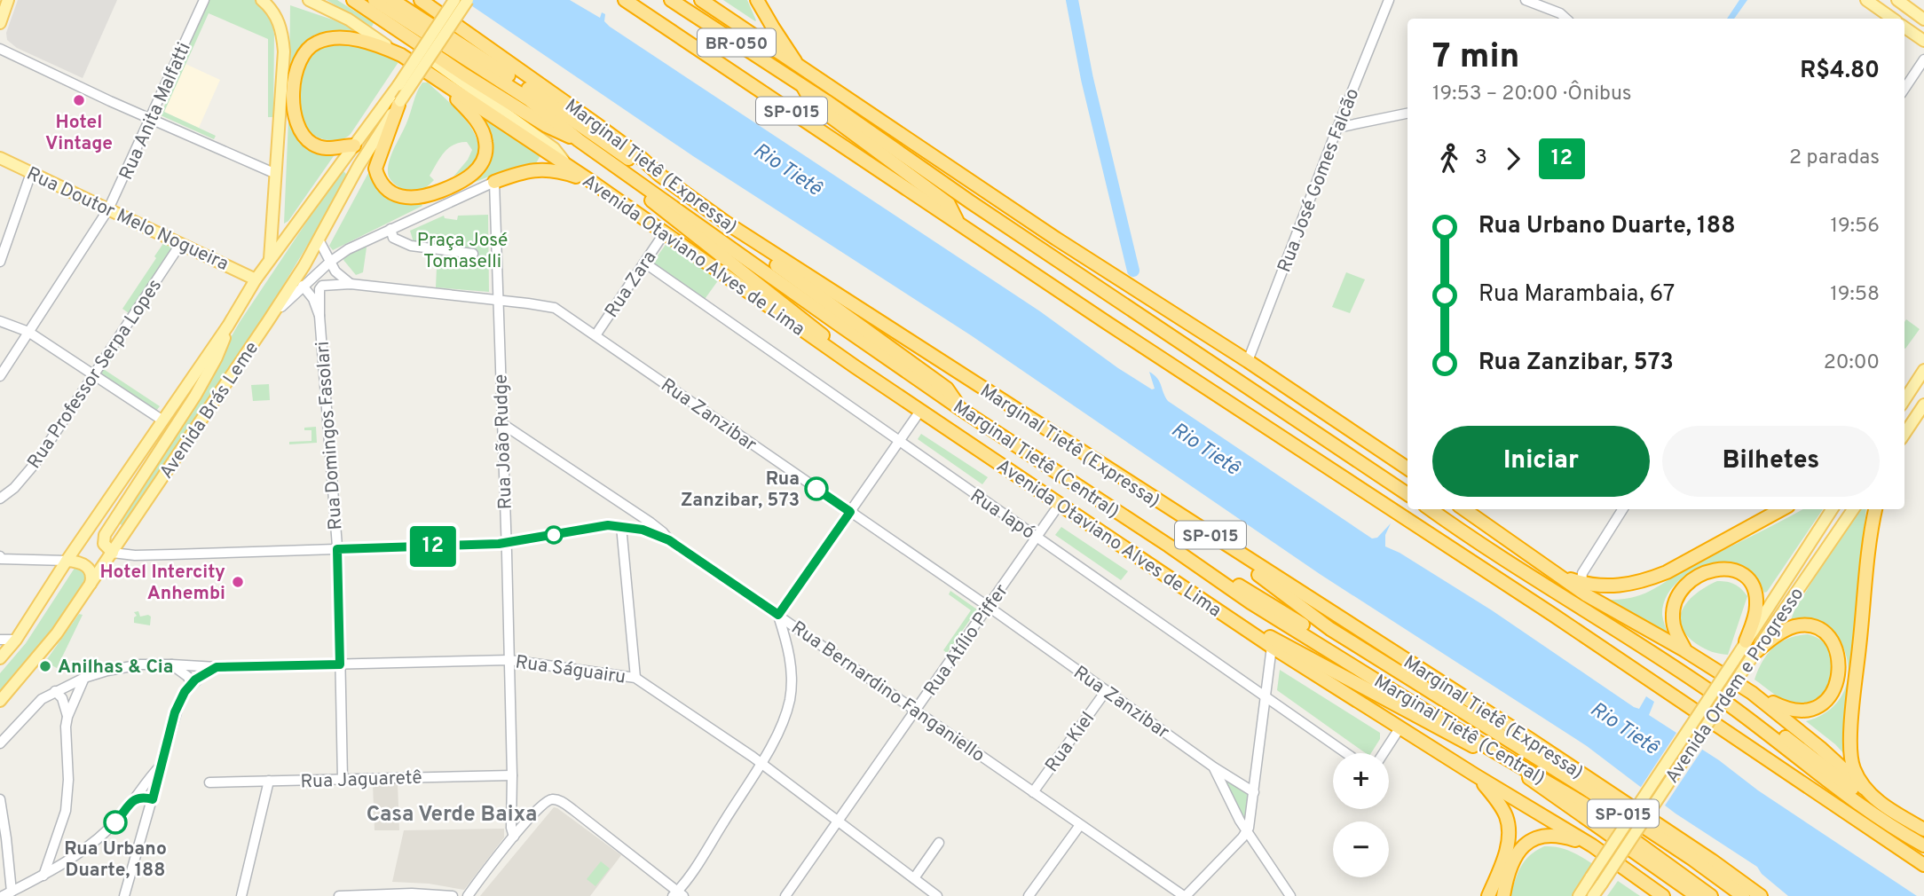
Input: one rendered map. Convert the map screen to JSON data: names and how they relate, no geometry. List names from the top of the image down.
{
  "streets": {
    "highway": [
      "BR-050",
      "SP-015",
      "Marginal Tietê (Expressa)",
      "Avenida Otaviano Alves de Lima",
      "Marginal Tietê (Central)"
    ],
    "main road": ["Rua Doutor Melo Nogueira", "Avenida Brás Leme", "Avenida Ordem e Progresso"],
    "street": [
      "Rua Anita Malfatti",
      "Rua José Gomes Falcão",
      "Rua Zara",
      "Rua Professor Serpa Lopes",
      "Rua Zanzibar",
      "Rua Domingos Fasolari",
      "Rua João Rudge",
      "Rua Iapó",
      "Rua Atílio Piffer",
      "Rua Ságuairu",
      "Rua Bernardino Fanganiello",
      "Rua Kiel",
      "Rua Jaguaretê"
    ]
  },
  "crossings": [
    ["Rua Anita Malfatti", "Rua Doutor Melo Nogueira"],
    ["SP-015", "Marginal Tietê (Expressa)"],
    ["Rua Doutor Melo Nogueira", "Rua Professor Serpa Lopes"],
    ["Rua Doutor Melo Nogueira", "Avenida Brás Leme"],
    ["Avenida Otaviano Alves de Lima", "Rua Zara"],
    ["Avenida Otaviano Alves de Lima", "Rua Atílio Piffer"],
    ["Rua Zara", "Rua Zanzibar"],
    ["Rua Zara", "Rua Iapó"],
    ["Rua Zanzibar", "Rua Domingos Fasolari"],
    ["Rua Zanzibar", "Rua João Rudge"],
    ["Rua Zanzibar", "Rua Atílio Piffer"],
    ["Rua Zanzibar", "Rua Kiel"],
    ["Rua Domingos Fasolari", "Rua Ságuairu"],
    ["Rua Domingos Fasolari", "Rua Jaguaretê"],
    ["Rua João Rudge", "Rua Ságuairu"],
    ["Rua João Rudge", "Rua Bernardino Fanganiello"],
    ["Rua João Rudge", "Rua Jaguaretê"],
    ["Rua Iapó", "Rua Atílio Piffer"],
    ["Rua Atílio Piffer", "Rua Ságuairu"],
    ["Rua Atílio Piffer", "Rua Bernardino Fanganiello"],
    ["Rua Bernardino Fanganiello", "Rua Kiel"]
  ],
  "districts": ["Casa Verde Baixa"],
  "water": ["Rio Tietê"],
  "parks": ["Praça José Tomaselli"],
  "places": [
    "Hotel Vintage",
    "Rua Zanzibar, 573",
    "Hotel Intercity Anhembi",
    "Anilhas & Cia",
    "Rua Urbano Duarte, 188"
  ],
  "lines": ["bus line 12"],
  "page": {
    "on_map": "12",
    "heading": ["7 min", "19:53 – 20:00 · Ônibus", "R$4.80"],
    "legs": ["3", "12", "2 paradas"],
    "list": [
      {
        "name": "Rua Urbano Duarte, 188",
        "value": "19:56"
      },
      {
        "name": "Rua Marambaia, 67",
        "value": "19:58"
      },
      {
        "name": "Rua Zanzibar, 573",
        "value": "20:00"
      }
    ],
    "buttons": ["Iniciar", "Bilhetes"],
    "map_buttons": ["+", "−"]
  }
}
